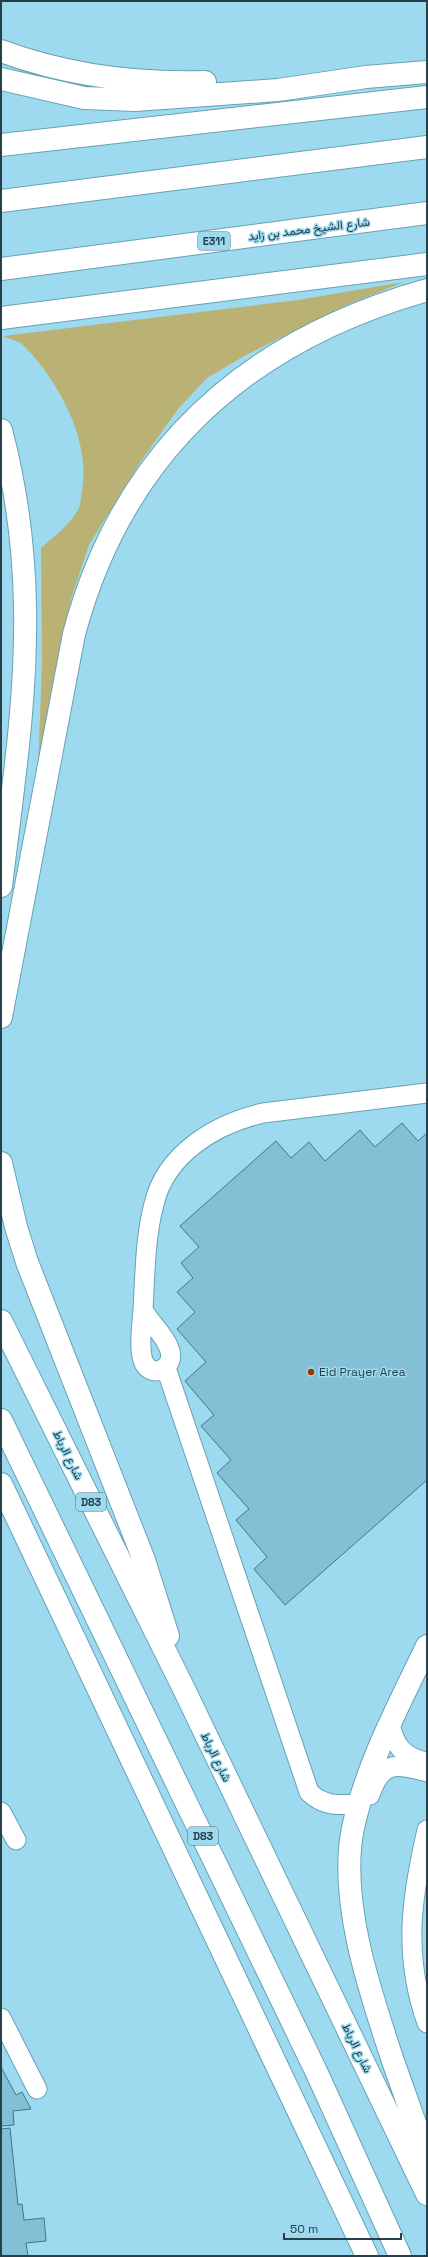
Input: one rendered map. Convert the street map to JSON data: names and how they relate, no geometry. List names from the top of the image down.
{
  "streets": {
    "highway": [
      "شارع الشيخ محمد بن زايد",
      "E311",
      "شارع الرباط",
      "D83"
    ]
  },
  "places": ["Eid Prayer Area"],
  "scale_bar": "50 m"
}
